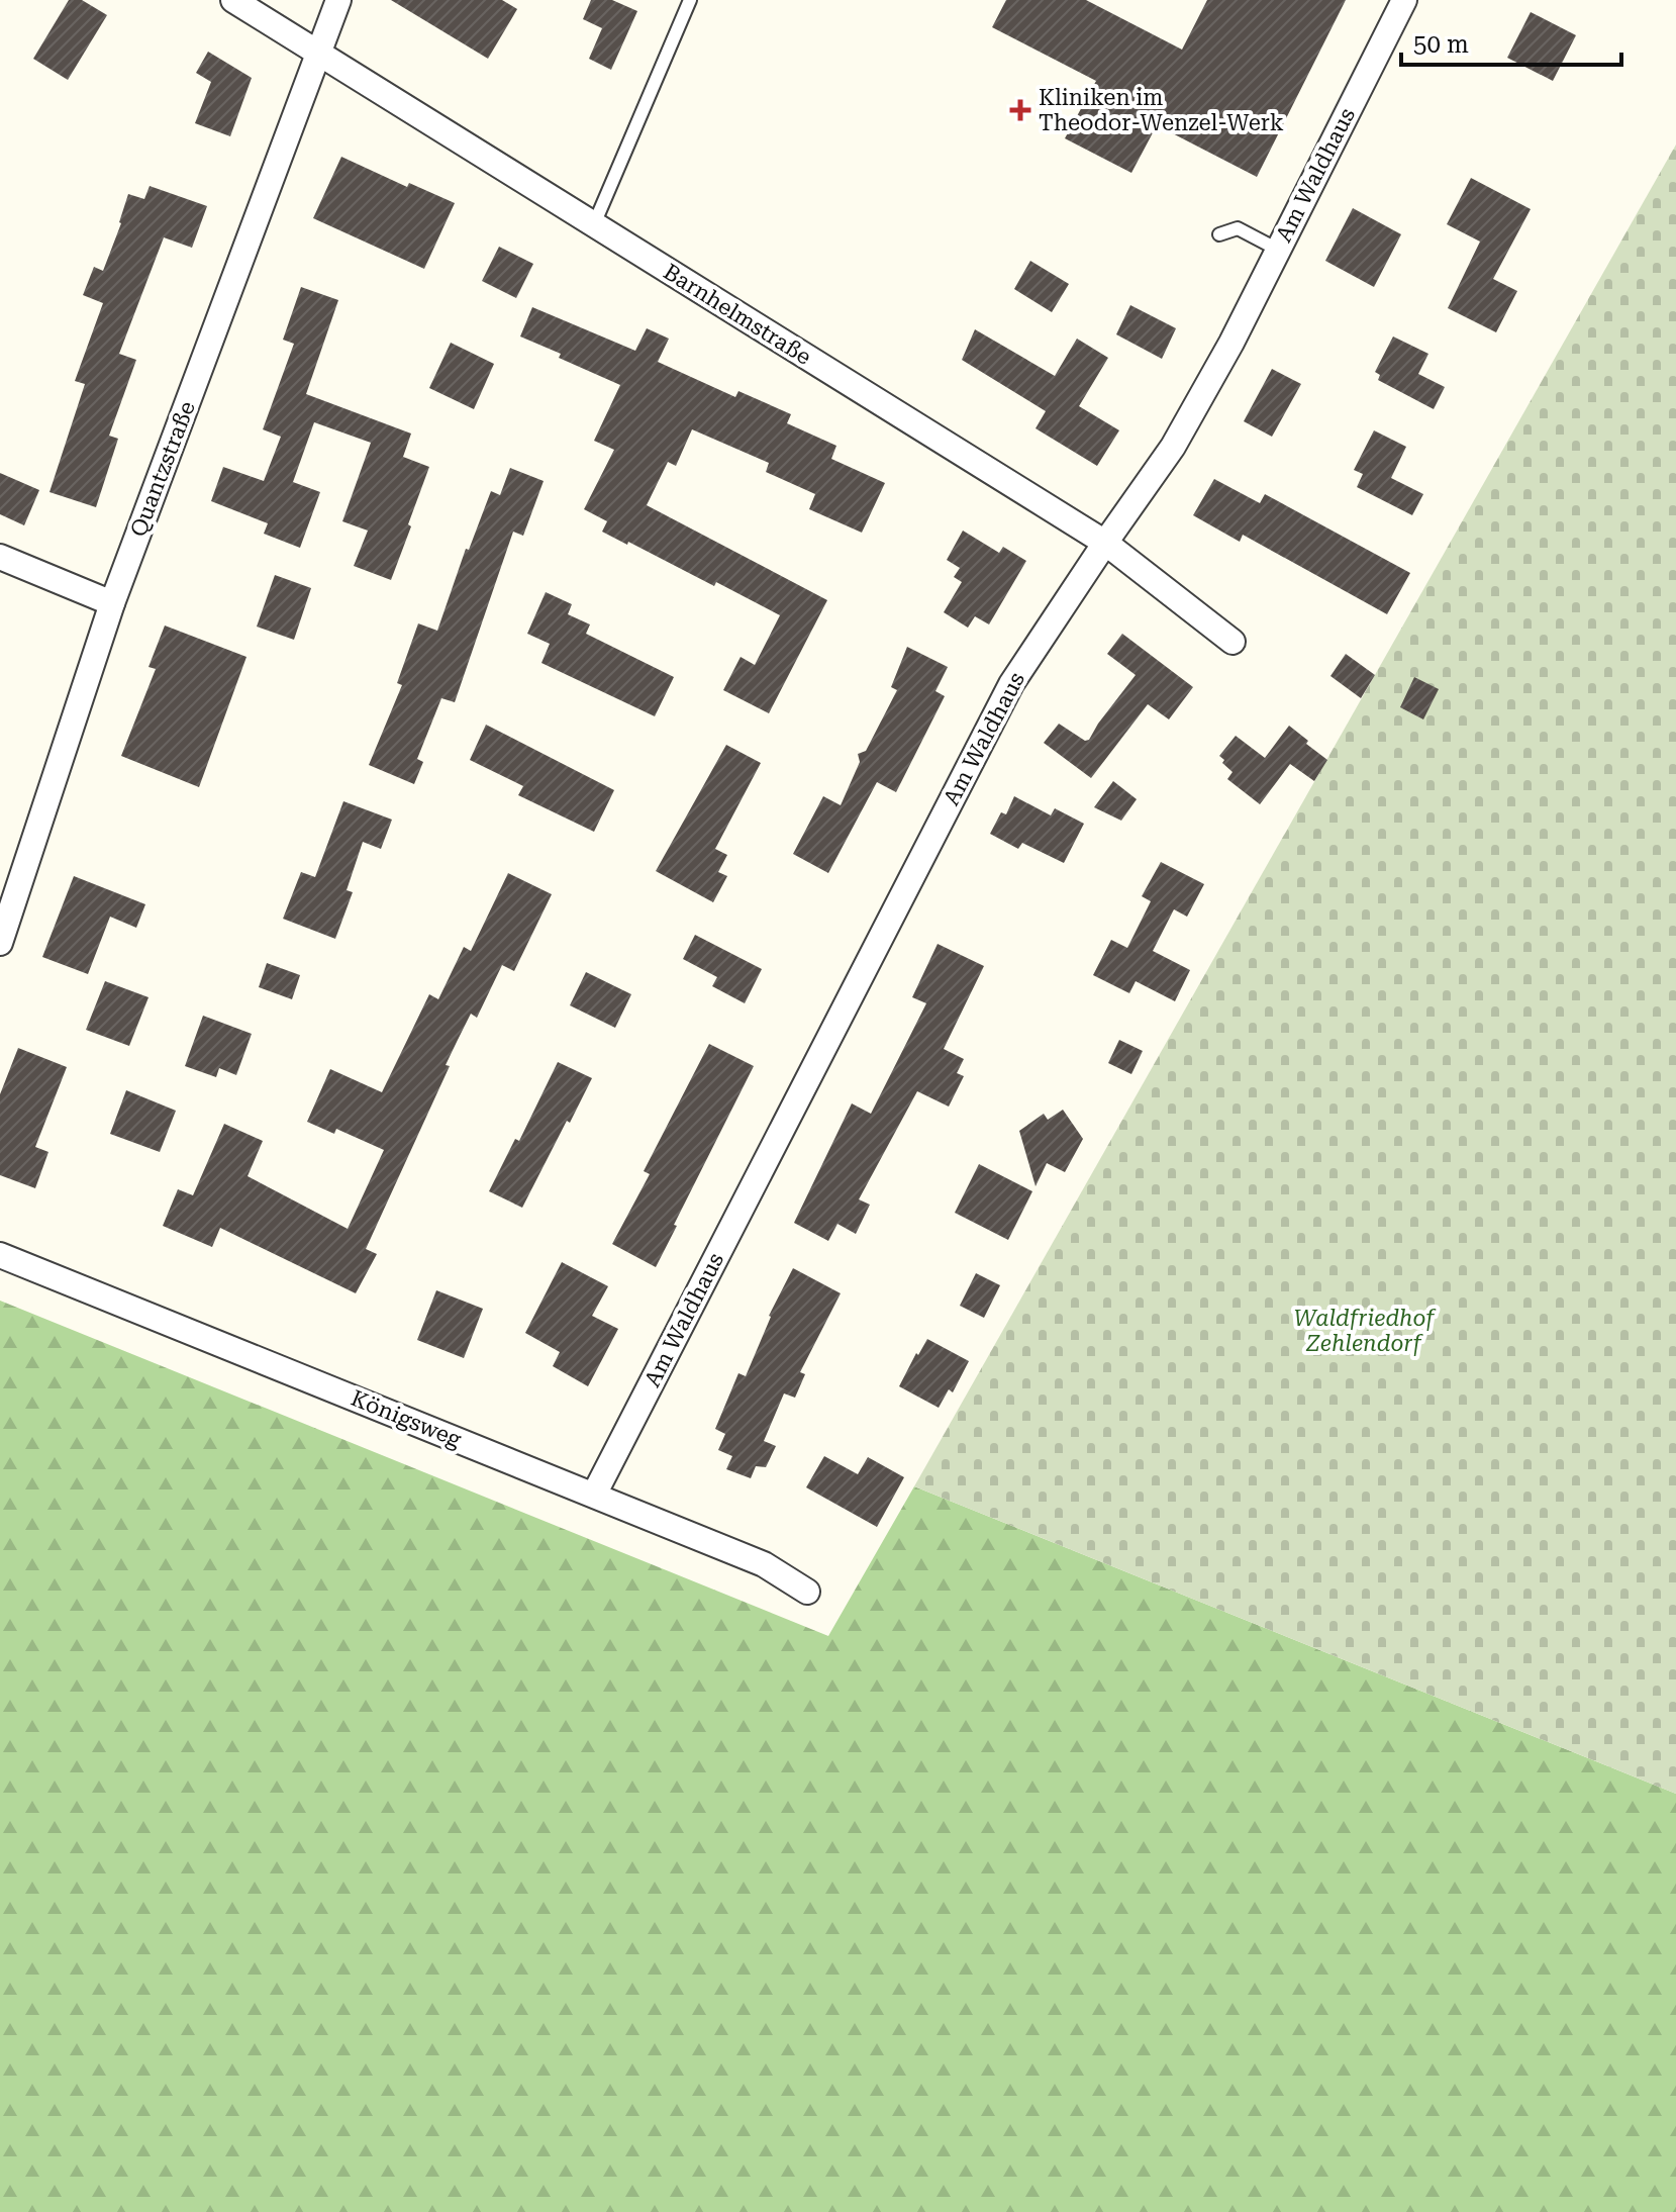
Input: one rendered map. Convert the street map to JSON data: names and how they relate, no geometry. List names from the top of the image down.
{
  "streets": {
    "street": [
      "Am Waldhaus",
      "Barnhelmstraße",
      "Quantzstraße",
      "Königsweg"
    ]
  },
  "crossings": [
    ["Am Waldhaus", "Barnhelmstraße"],
    ["Am Waldhaus", "Königsweg"],
    ["Barnhelmstraße", "Quantzstraße"]
  ],
  "parks": ["Waldfriedhof Zehlendorf"],
  "places": {
    "health": ["Kliniken im Theodor-Wenzel-Werk"]
  },
  "scale_bar": "50 m"
}
